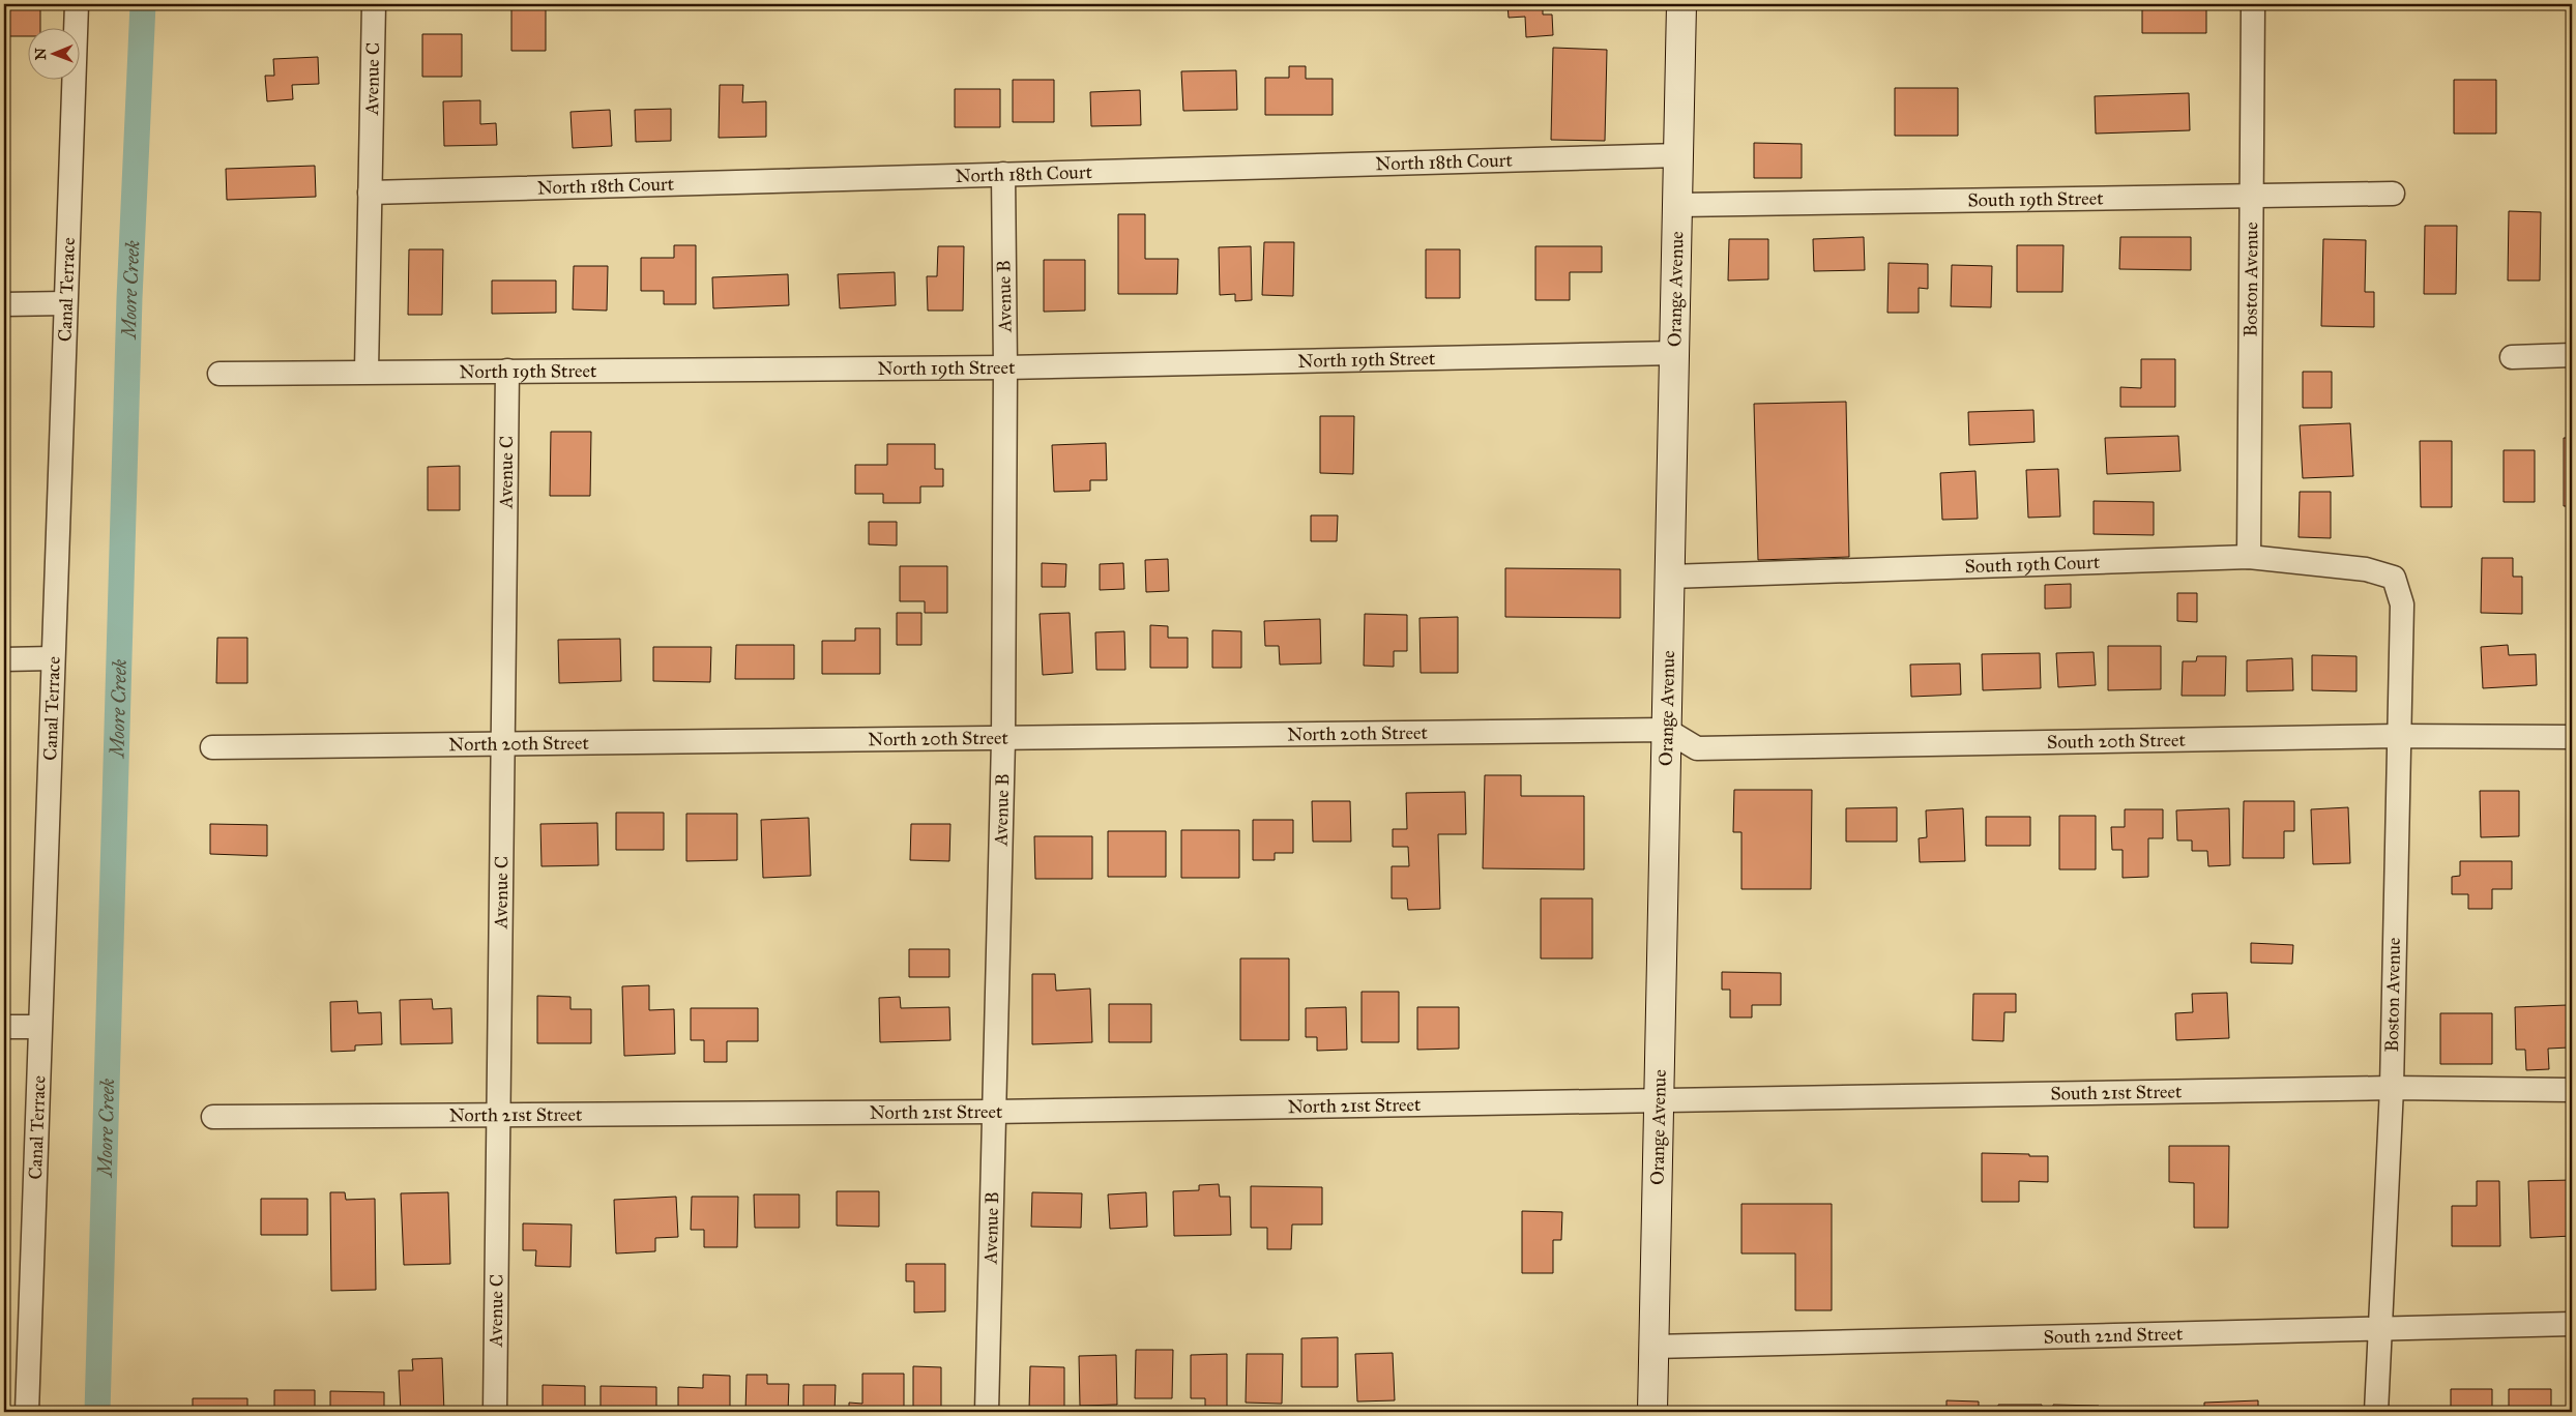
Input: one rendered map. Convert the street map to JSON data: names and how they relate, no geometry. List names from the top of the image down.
{
  "streets": {
    "main road": ["Orange Avenue"],
    "street": [
      "Avenue C",
      "North 18th Court",
      "South 19th Street",
      "Boston Avenue",
      "Canal Terrace",
      "Avenue B",
      "North 19th Street",
      "South 19th Court",
      "North 20th Street",
      "South 20th Street",
      "South 21st Street",
      "North 21st Street",
      "South 22nd Street"
    ]
  },
  "crossings": [
    ["Avenue C", "North 18th Court"],
    ["Avenue C", "North 19th Street"],
    ["Avenue C", "North 20th Street"],
    ["Avenue C", "North 21st Street"],
    ["North 18th Court", "Orange Avenue"],
    ["North 18th Court", "Avenue B"],
    ["South 19th Street", "Boston Avenue"],
    ["South 19th Street", "Orange Avenue"],
    ["Boston Avenue", "South 19th Court"],
    ["Boston Avenue", "South 20th Street"],
    ["Boston Avenue", "South 21st Street"],
    ["Boston Avenue", "South 22nd Street"],
    ["Orange Avenue", "North 19th Street"],
    ["Orange Avenue", "South 19th Court"],
    ["Orange Avenue", "North 20th Street"],
    ["Orange Avenue", "South 20th Street"],
    ["Orange Avenue", "South 21st Street"],
    ["Orange Avenue", "North 21st Street"],
    ["Orange Avenue", "South 22nd Street"],
    ["Avenue B", "North 19th Street"],
    ["Avenue B", "North 20th Street"],
    ["Avenue B", "North 21st Street"],
    ["North 20th Street", "South 20th Street"],
    ["South 21st Street", "North 21st Street"]
  ],
  "water": ["Moore Creek"],
  "north": "left"
}
